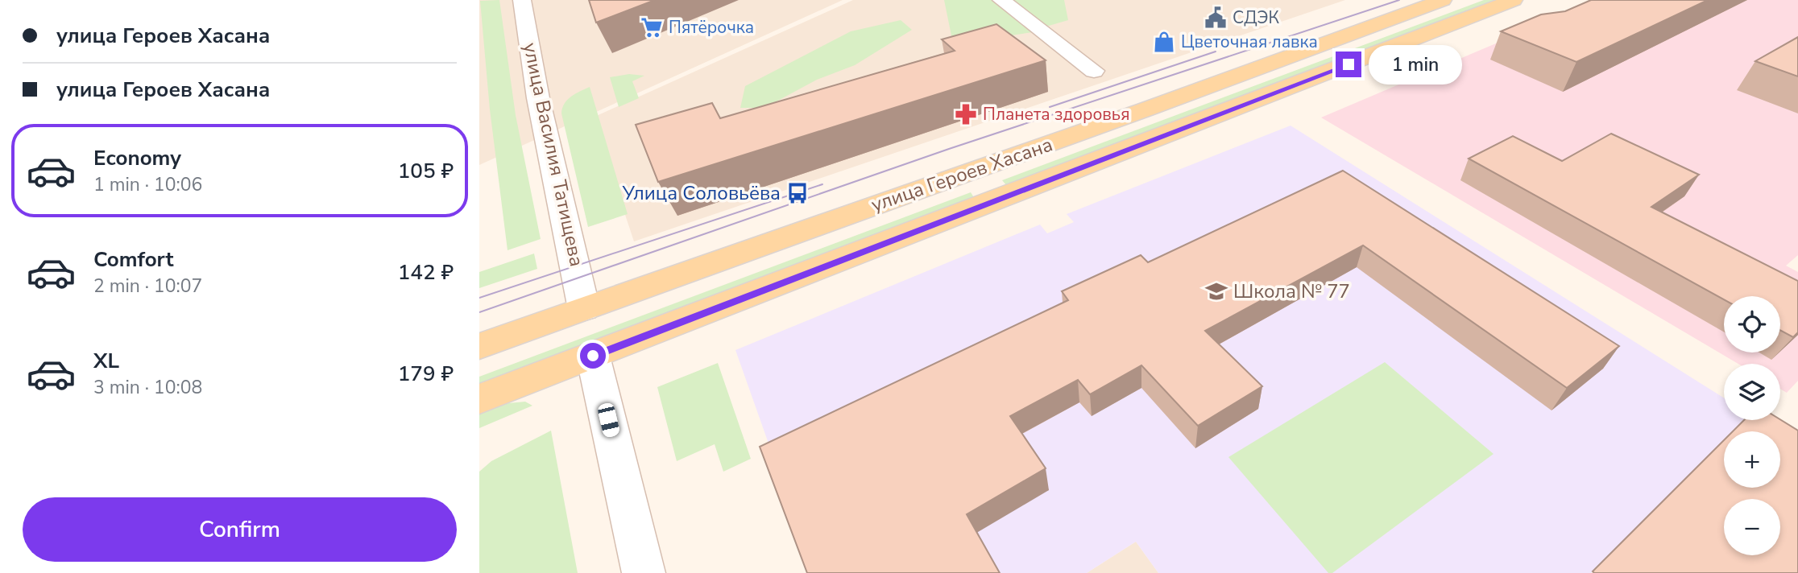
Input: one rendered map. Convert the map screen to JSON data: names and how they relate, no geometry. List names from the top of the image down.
{
  "streets": {
    "main road": ["улица Героев Хасана"],
    "street": ["улица Василия Татищева"]
  },
  "crossings": [
    ["улица Василия Татищева", "улица Героев Хасана"]
  ],
  "places": {
    "public building": ["СДЭК"],
    "supermarket": ["Пятёрочка"],
    "shop": ["Цветочная лавка"],
    "pharmacy": ["Планета здоровья"],
    "bus stop": ["Улица Соловьёва"],
    "school or university": ["Школа № 77"]
  },
  "page": {
    "banner": ["улица Героев Хасана", "улица Героев Хасана"],
    "bubble": "1 min",
    "list": [
      {
        "name": "Economy",
        "note": "1 min · 10:06",
        "value": "105 ₽"
      },
      {
        "name": "Comfort",
        "note": "2 min · 10:07",
        "value": "142 ₽"
      },
      {
        "name": "XL",
        "note": "3 min · 10:08",
        "value": "179 ₽"
      }
    ],
    "map_buttons": ["+", "−"],
    "buttons": "Confirm"
  }
}
